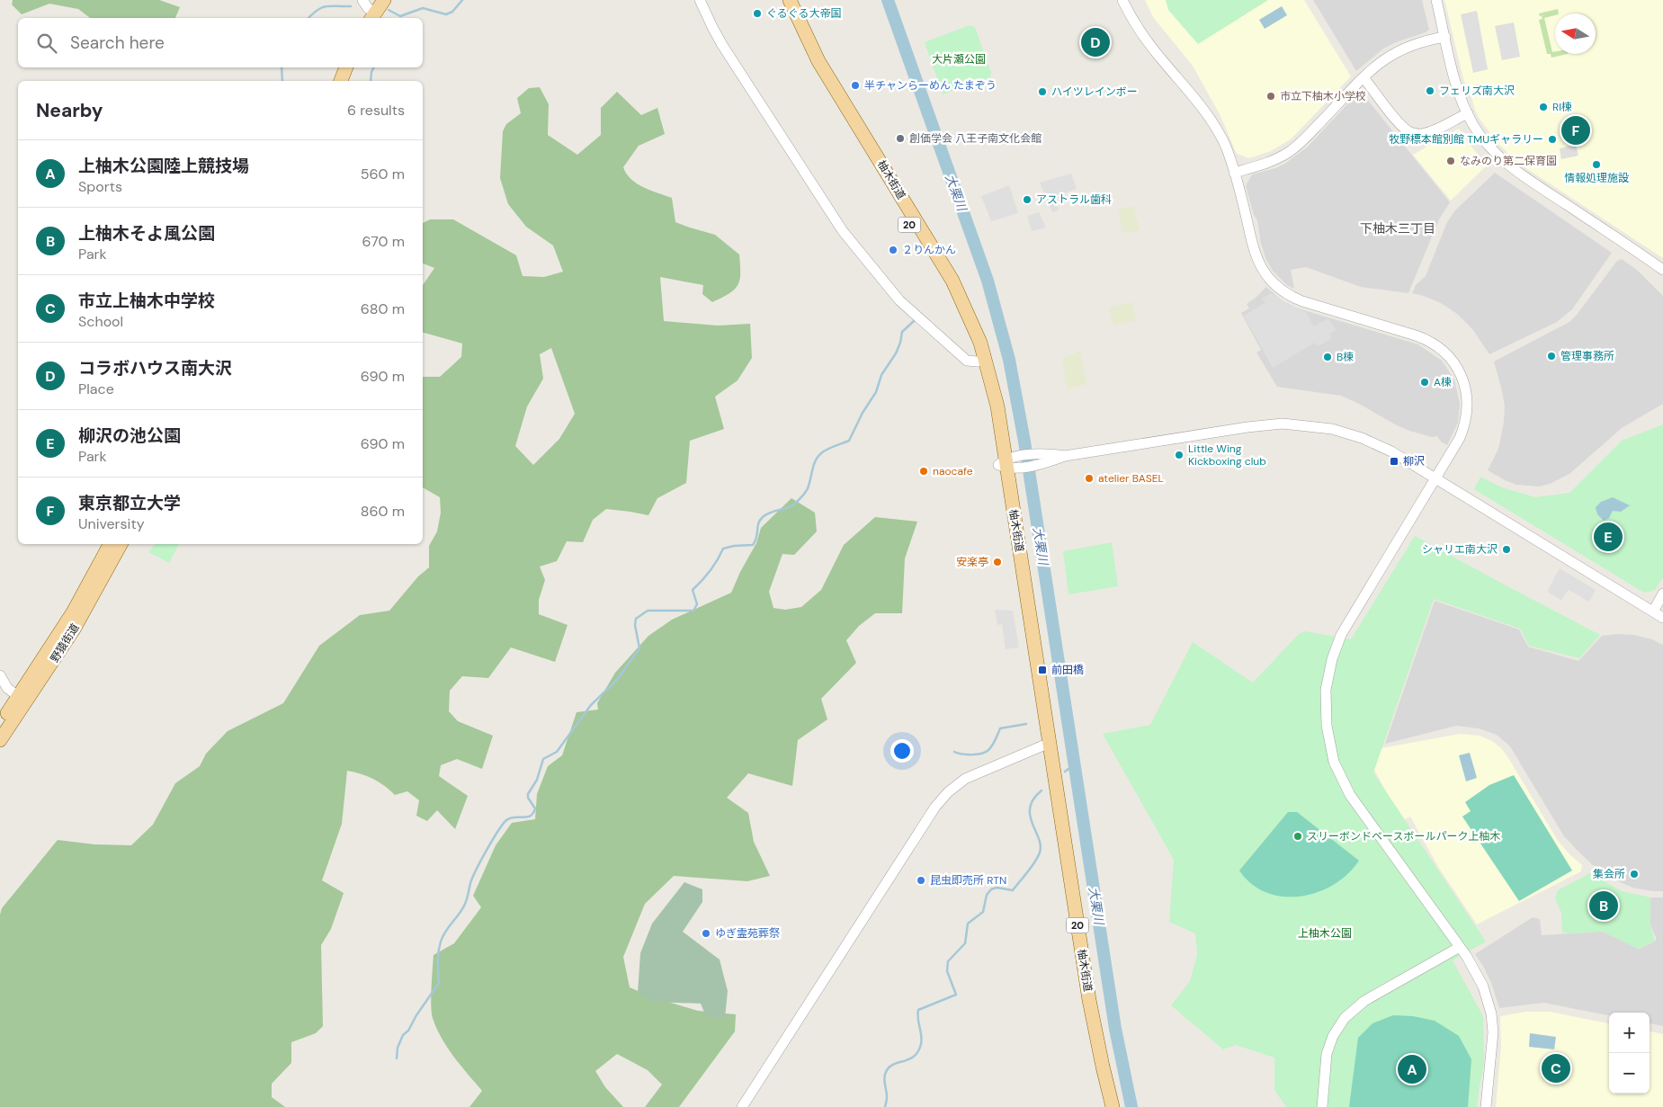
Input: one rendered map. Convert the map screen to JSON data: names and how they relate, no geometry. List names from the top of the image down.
{
  "streets": {
    "main road": ["柚木街道", "20", "野猿街道"]
  },
  "districts": ["下柚木三丁目"],
  "water": ["大栗川"],
  "parks": ["大片瀬公園", "上柚木公園"],
  "places": {
    "other": [
      "ぐるぐる大帝国",
      "半チャンらーめん たまぞう",
      "フェリズ南大沢",
      "ハイツレインボー",
      "市立下柚木小学校",
      "RI棟",
      "創価学会 八王子南文化会館",
      "牧野標本館別館 TMUギャラリー",
      "なみのり第二保育園",
      "情報処理施設",
      "アストラル歯科",
      "２りんかん",
      "管理事務所",
      "B棟",
      "A棟",
      "Little Wing Kickboxing club",
      "naocafe",
      "atelier BASEL",
      "シャリエ南大沢",
      "安楽亭",
      "スリーボンドベースボールパーク上柚木",
      "集会所",
      "昆虫即売所 RTN",
      "ゆぎ霊苑葬祭"
    ],
    "transit": ["柳沢", "前田橋"]
  },
  "north": "left",
  "page": {
    "search": "Search here",
    "pins": [
      "D",
      "F",
      "E",
      "B",
      "C",
      "A"
    ],
    "heading": ["Nearby", "6 results"],
    "list": [
      {
        "mark": "A",
        "name": "上柚木公園陸上競技場",
        "note": "Sports",
        "value": "560 m"
      },
      {
        "mark": "B",
        "name": "上柚木そよ風公園",
        "note": "Park",
        "value": "670 m"
      },
      {
        "mark": "C",
        "name": "市立上柚木中学校",
        "note": "School",
        "value": "680 m"
      },
      {
        "mark": "D",
        "name": "コラボハウス南大沢",
        "note": "Place",
        "value": "690 m"
      },
      {
        "mark": "E",
        "name": "柳沢の池公園",
        "note": "Park",
        "value": "690 m"
      },
      {
        "mark": "F",
        "name": "東京都立大学",
        "note": "University",
        "value": "860 m"
      }
    ],
    "map_buttons": ["+", "−"]
  }
}
